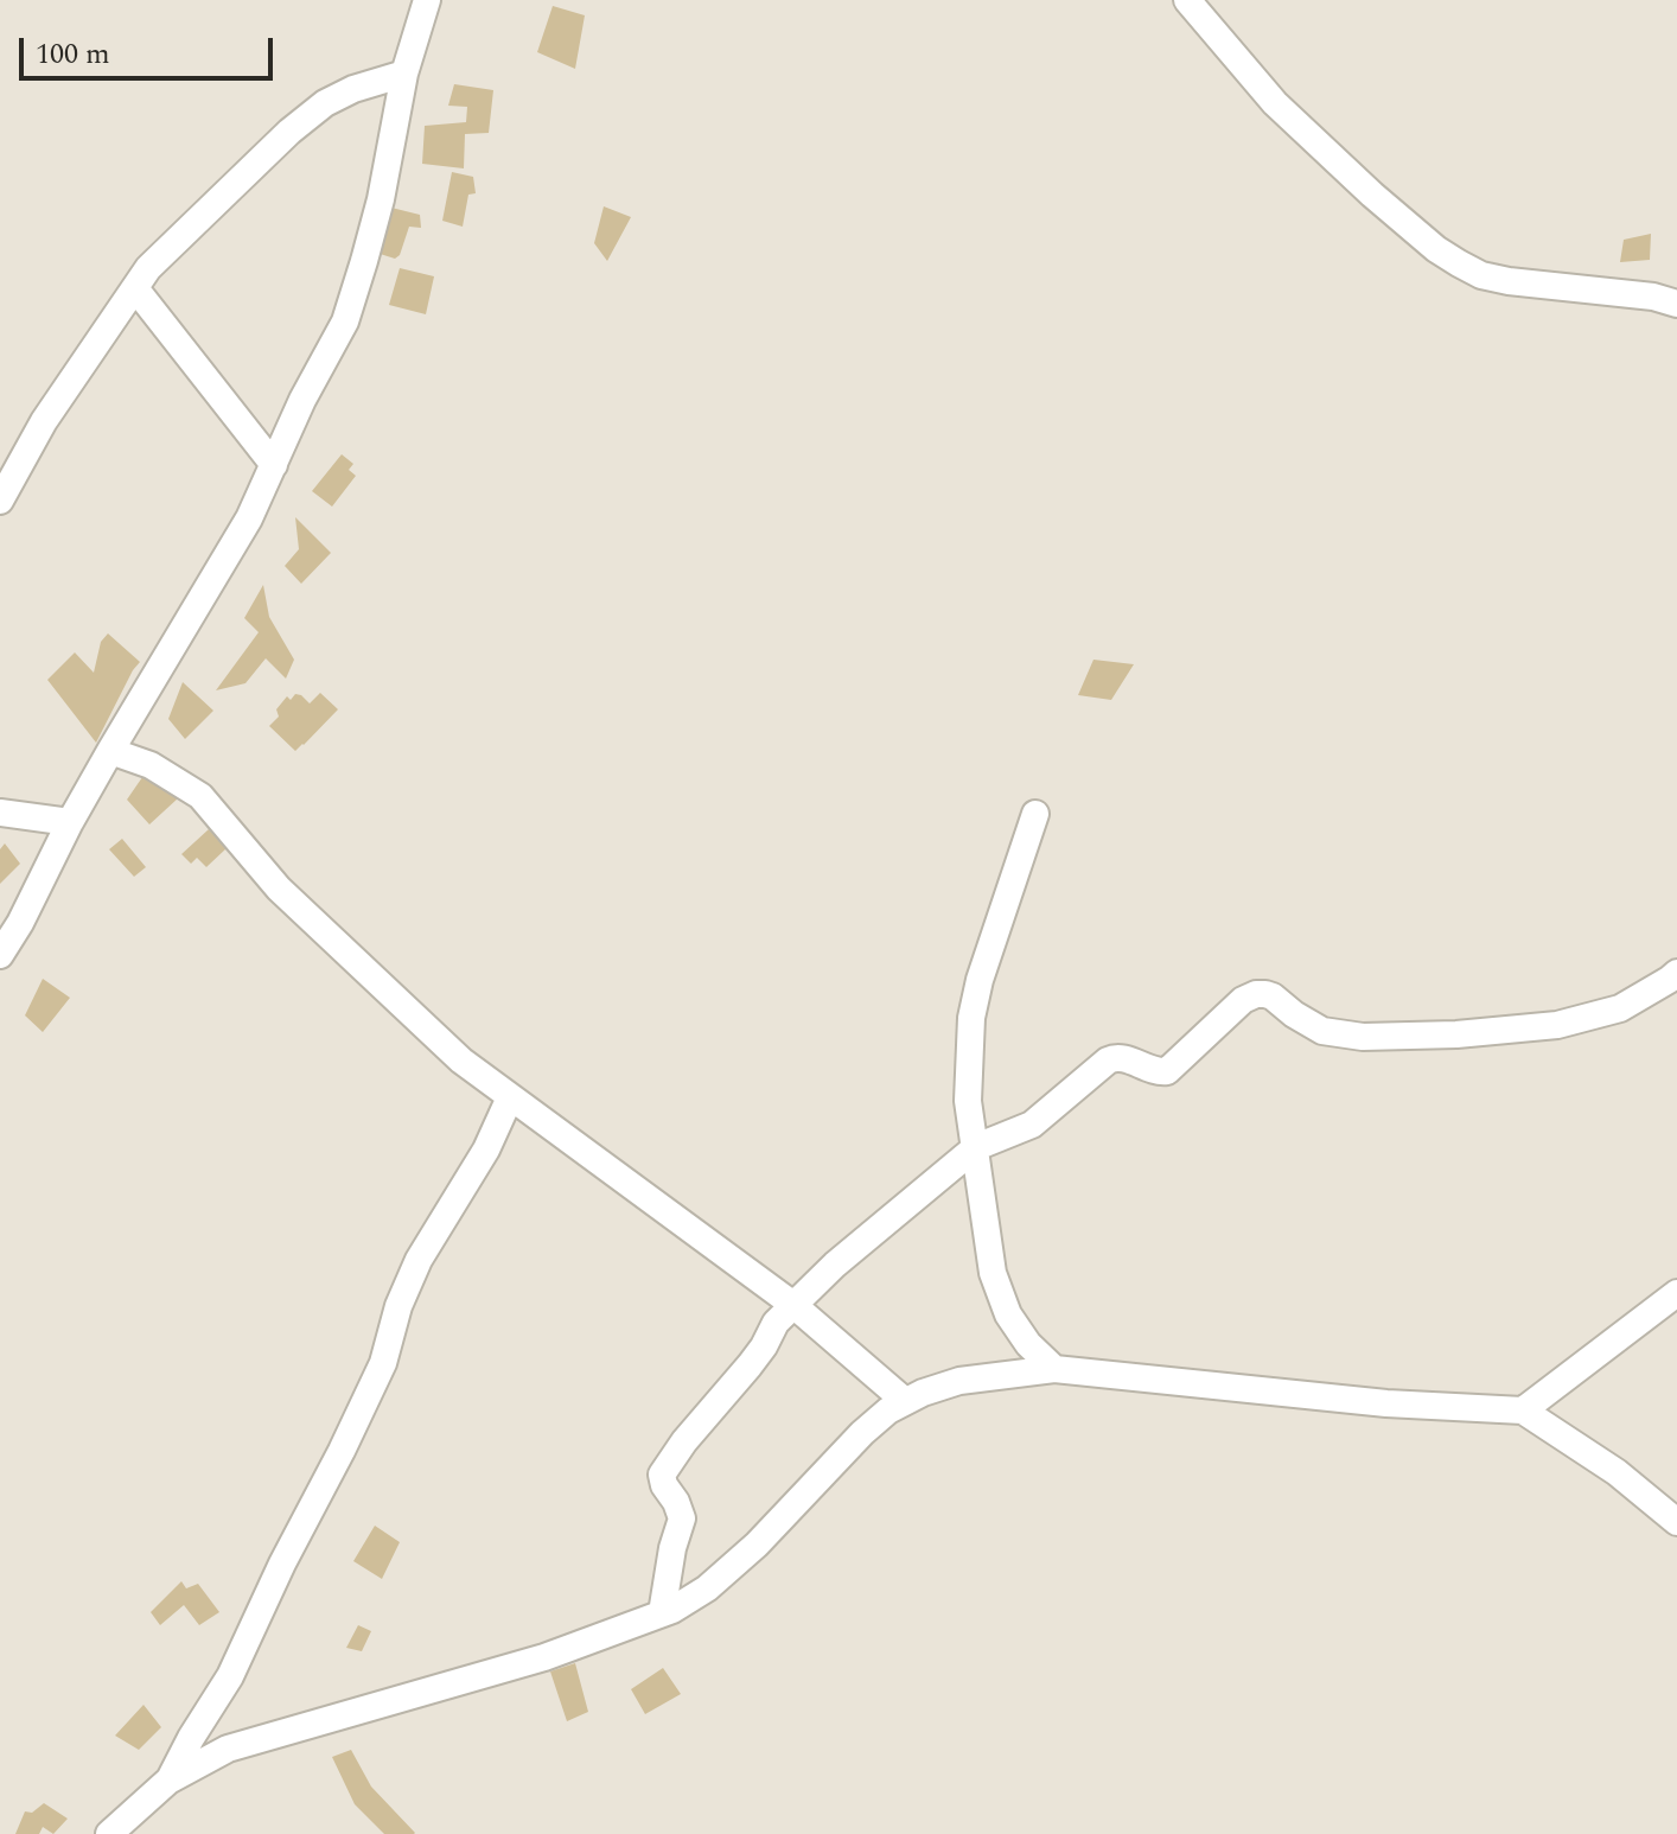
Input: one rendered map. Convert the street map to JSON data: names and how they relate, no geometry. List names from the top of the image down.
{
  "scale_bar": "100 m"
}
